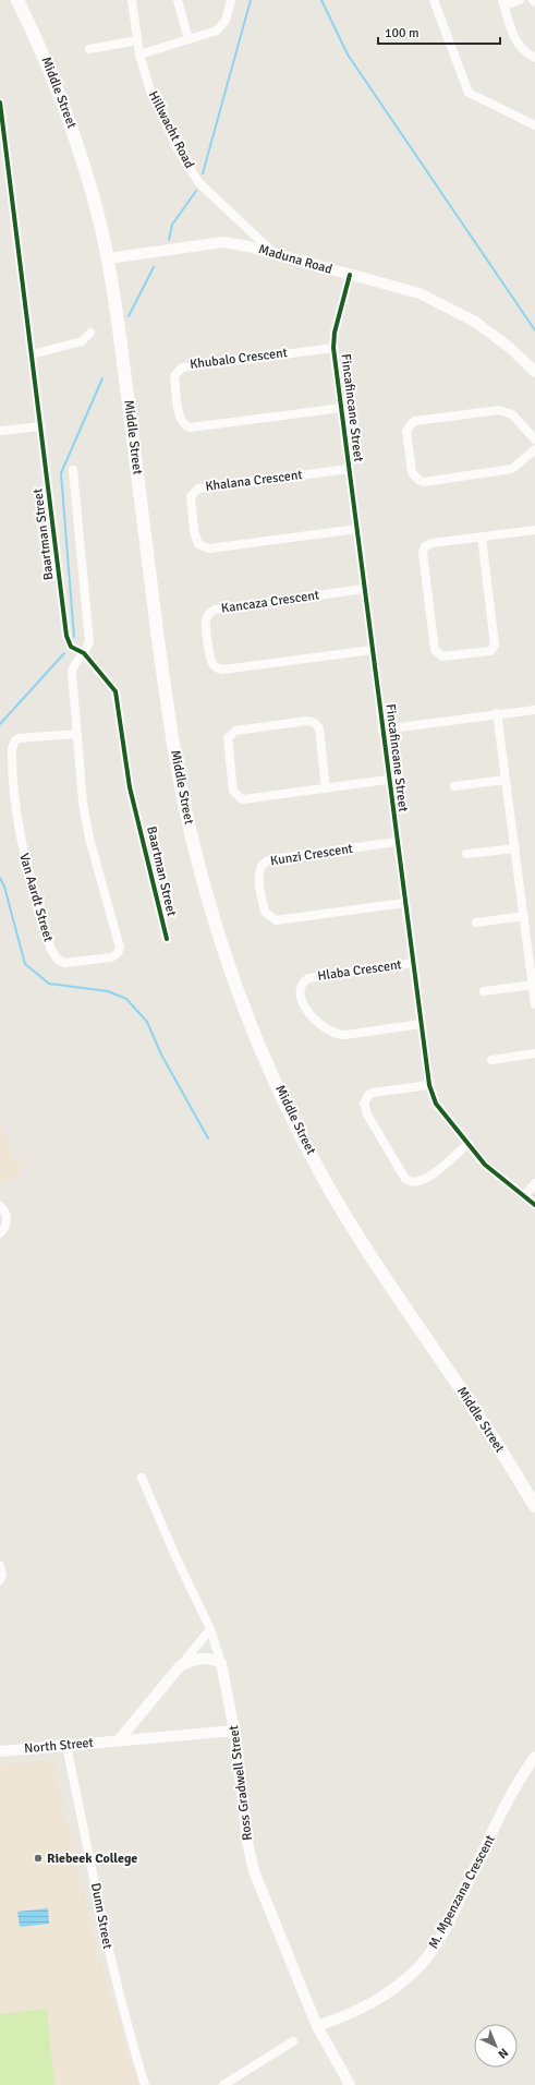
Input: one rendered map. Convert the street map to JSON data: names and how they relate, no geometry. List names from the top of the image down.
{
  "streets": {
    "main road": ["Middle Street"],
    "street": [
      "Hillwacht Road",
      "Maduna Road",
      "Khubalo Crescent",
      "Fincafincane Street",
      "Khalana Crescent",
      "Baartman Street",
      "Kancaza Crescent",
      "Kunzi Crescent",
      "Van Aardt Street",
      "Hlaba Crescent",
      "North Street",
      "Ross Gradwell Street",
      "M. Mpenzana Crescent",
      "Dunn Street"
    ]
  },
  "crossings": [
    ["Middle Street", "Maduna Road"],
    ["Hillwacht Road", "Maduna Road"],
    ["Maduna Road", "Fincafincane Street"],
    ["Khubalo Crescent", "Fincafincane Street"],
    ["Fincafincane Street", "Khalana Crescent"],
    ["Fincafincane Street", "Kancaza Crescent"],
    ["Fincafincane Street", "Kunzi Crescent"],
    ["Fincafincane Street", "Hlaba Crescent"],
    ["Baartman Street", "Van Aardt Street"],
    ["North Street", "Ross Gradwell Street"],
    ["North Street", "Dunn Street"],
    ["Ross Gradwell Street", "M. Mpenzana Crescent"]
  ],
  "places": ["Riebeek College"],
  "scale_bar": "100 m",
  "north": "bottom right"
}
